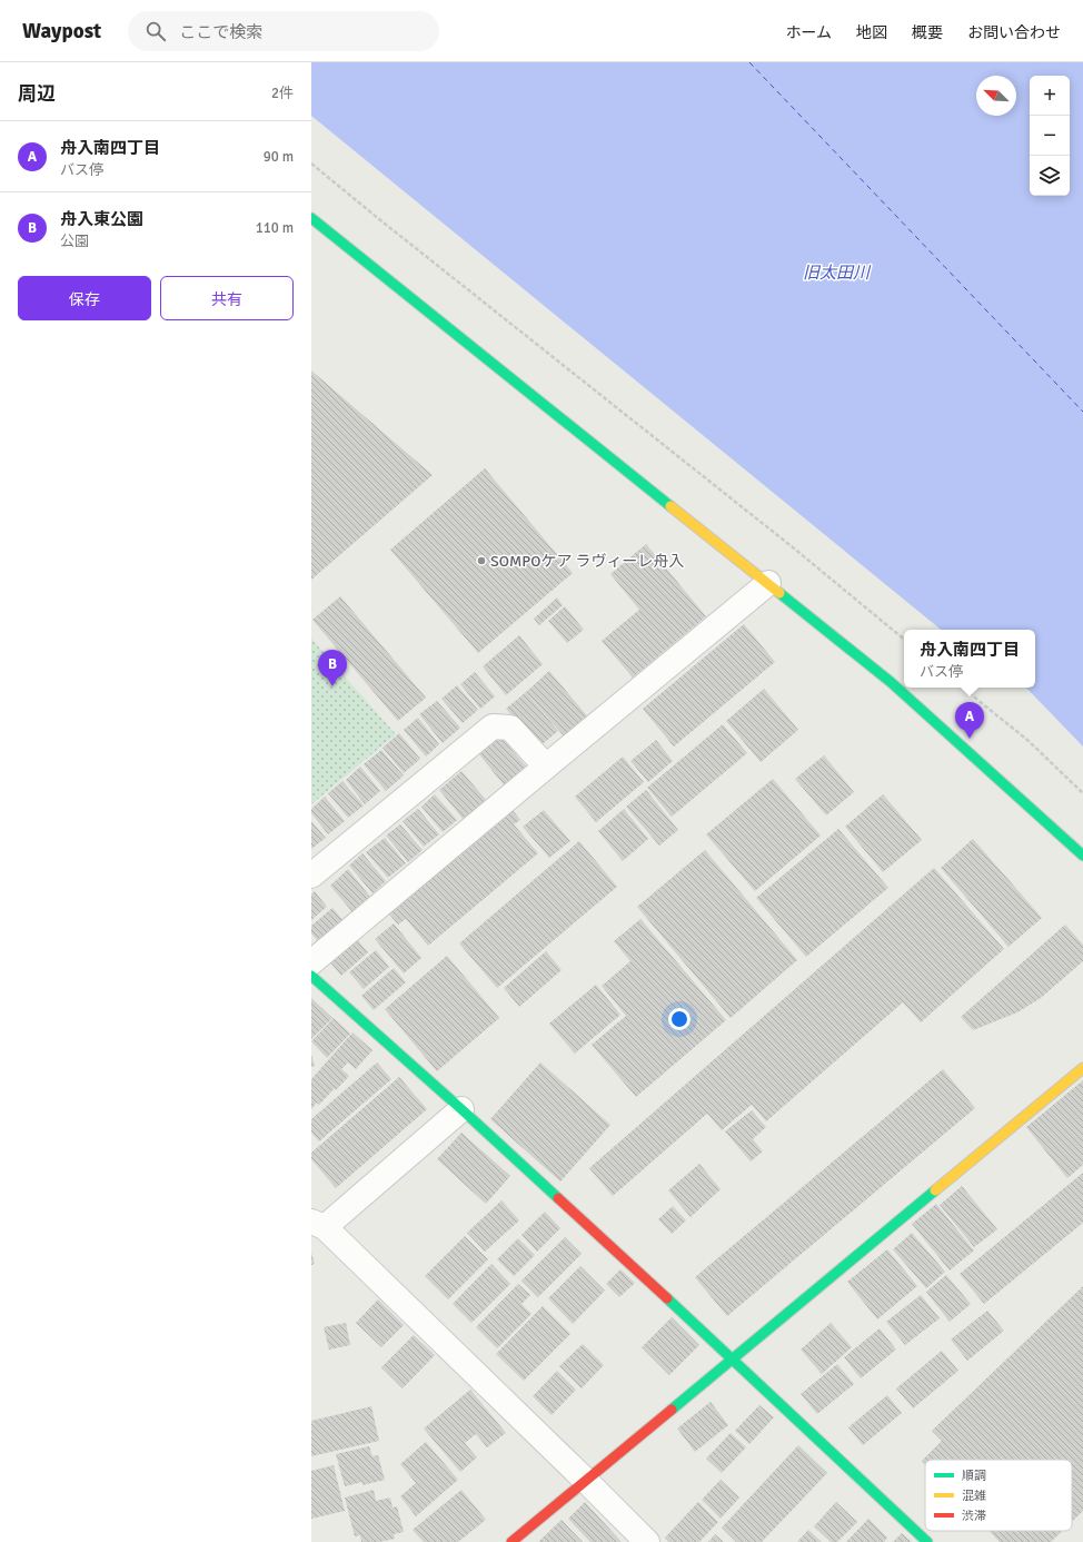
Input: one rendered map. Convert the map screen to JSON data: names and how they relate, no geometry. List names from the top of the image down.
{
  "water": ["旧太田川"],
  "places": ["SOMPOケア ラヴィーレ舟入"],
  "legend": ["順調", "混雑", "渋滞"],
  "north": "top left",
  "page": {
    "header": "Waypost",
    "search": "ここで検索",
    "nav": [
      "ホーム",
      "地図",
      "概要",
      "お問い合わせ"
    ],
    "heading": ["周辺", "2件"],
    "map_buttons": ["+", "−"],
    "list": [
      {
        "mark": "A",
        "name": "舟入南四丁目",
        "note": "バス停",
        "value": "90 m"
      },
      {
        "mark": "B",
        "name": "舟入東公園",
        "note": "公園",
        "value": "110 m"
      }
    ],
    "buttons": ["保存", "共有"],
    "popup": ["舟入南四丁目", "バス停"],
    "pins": ["B", "A"]
  }
}
